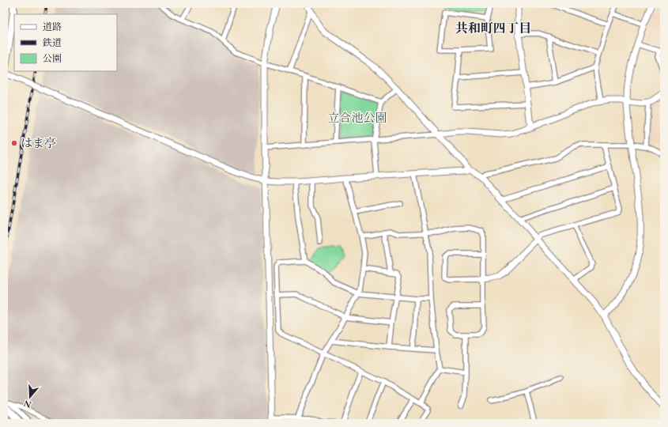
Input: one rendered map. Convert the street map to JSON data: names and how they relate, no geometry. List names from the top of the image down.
{
  "districts": ["共和町四丁目"],
  "parks": ["立合池公園"],
  "places": ["はま亭"],
  "legend": ["道路", "鉄道", "公園"],
  "north": "bottom"
}
